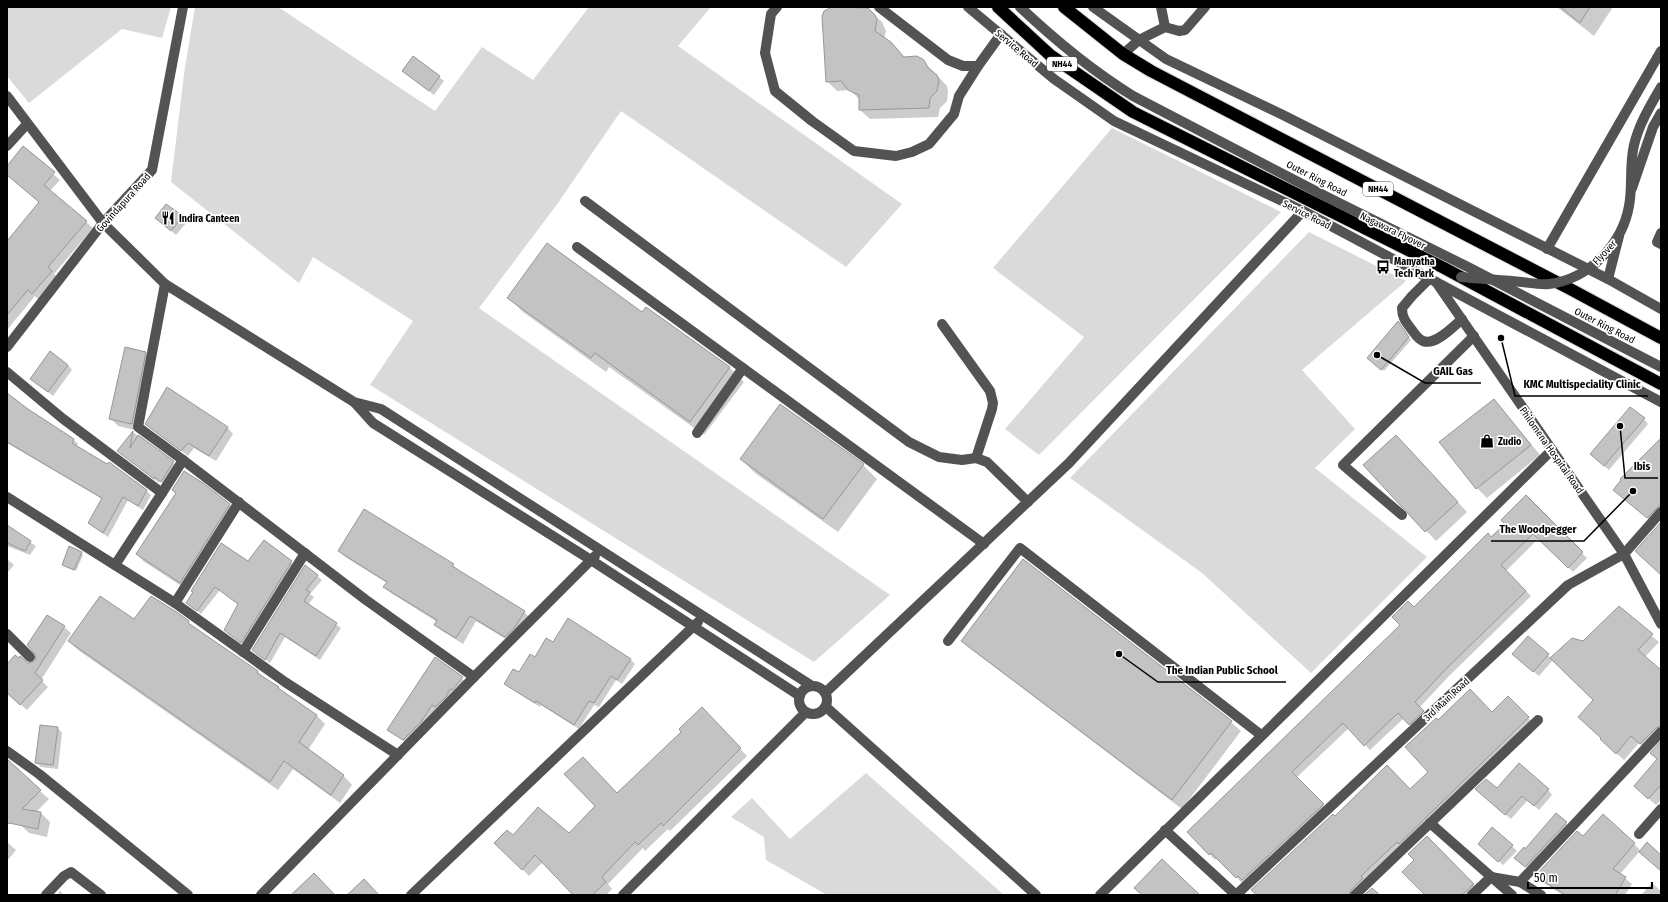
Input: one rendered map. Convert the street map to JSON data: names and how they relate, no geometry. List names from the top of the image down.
{
  "streets": {
    "highway": ["NH44", "Outer Ring Road", "Nagawara Flyover"],
    "street": [
      "Service Road",
      "Govindapura Road",
      "Flyover",
      "Philomena Hospital Road",
      "3rd Main Road"
    ]
  },
  "crossings": [
    ["Service Road", "Philomena Hospital Road"],
    ["Nagawara Flyover", "Flyover"],
    ["Philomena Hospital Road", "3rd Main Road"]
  ],
  "places": {
    "restaurant": ["Indira Canteen"],
    "bus stop": ["Manyatha Tech Park"],
    "other": [
      "KMC Multispeciality Clinic",
      "GAIL Gas",
      "Ibis",
      "The Woodpegger",
      "The Indian Public School"
    ],
    "shop": ["Zudio"]
  },
  "scale_bar": "50 m"
}
